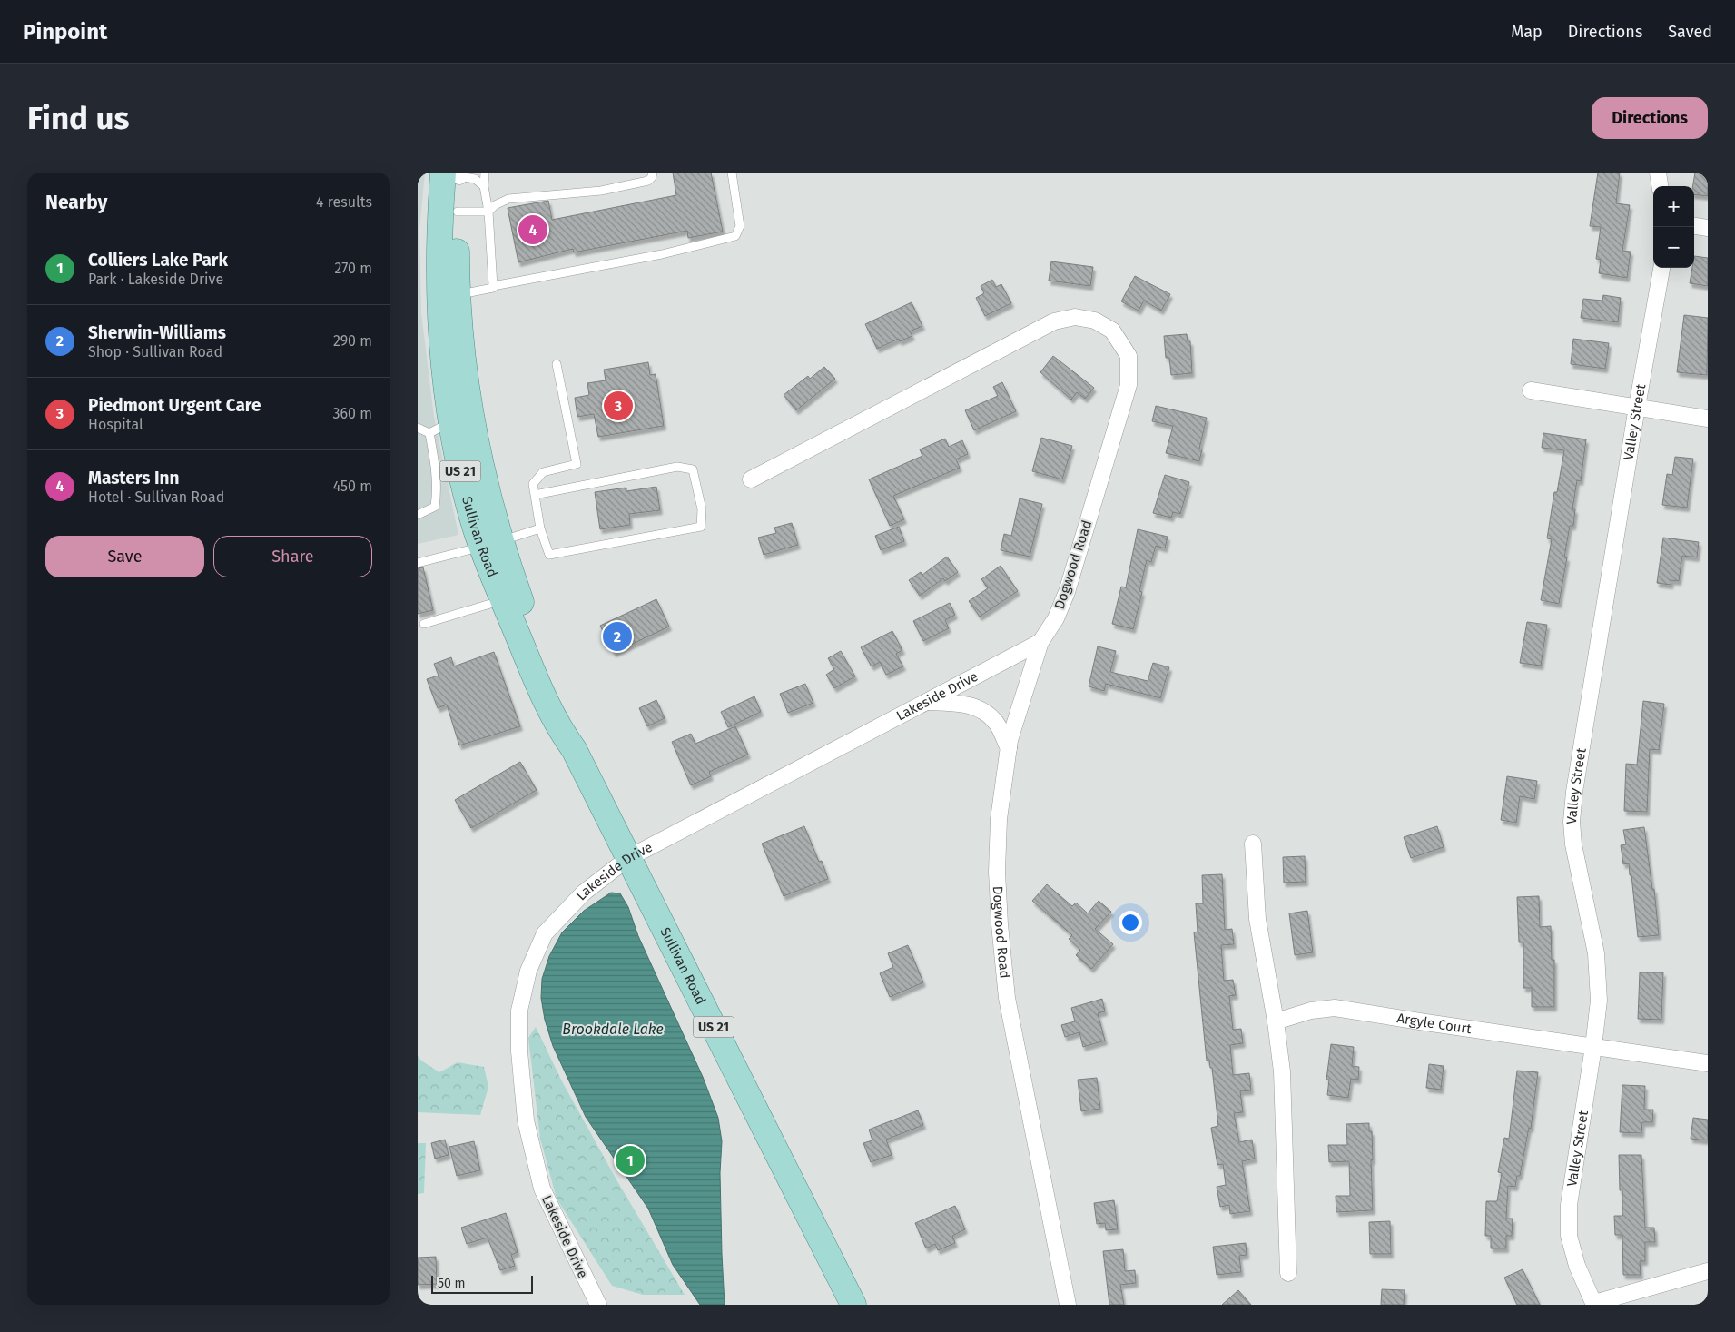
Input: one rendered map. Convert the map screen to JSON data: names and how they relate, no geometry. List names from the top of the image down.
{
  "streets": {
    "main road": ["US 21", "Sullivan Road"],
    "street": [
      "Valley Street",
      "Dogwood Road",
      "Lakeside Drive",
      "Argyle Court"
    ]
  },
  "crossings": [
    ["Valley Street", "Argyle Court"],
    ["Sullivan Road", "Lakeside Drive"],
    ["Dogwood Road", "Lakeside Drive"]
  ],
  "water": ["Brookdale Lake"],
  "scale_bar": "50 m",
  "page": {
    "header": "Pinpoint",
    "nav": ["Map", "Directions", "Saved"],
    "buttons": [
      "Directions",
      ["Save", "Share"]
    ],
    "title": "Find us",
    "heading": ["Nearby", "4 results"],
    "map_buttons": ["+", "−"],
    "pins": [
      "4",
      "3",
      "2",
      "1"
    ],
    "list": [
      {
        "mark": "1",
        "name": "Colliers Lake Park",
        "note": "Park · Lakeside Drive",
        "value": "270 m"
      },
      {
        "mark": "2",
        "name": "Sherwin-Williams",
        "note": "Shop · Sullivan Road",
        "value": "290 m"
      },
      {
        "mark": "3",
        "name": "Piedmont Urgent Care",
        "note": "Hospital",
        "value": "360 m"
      },
      {
        "mark": "4",
        "name": "Masters Inn",
        "note": "Hotel · Sullivan Road",
        "value": "450 m"
      }
    ],
    "scale": "50 m"
  }
}
